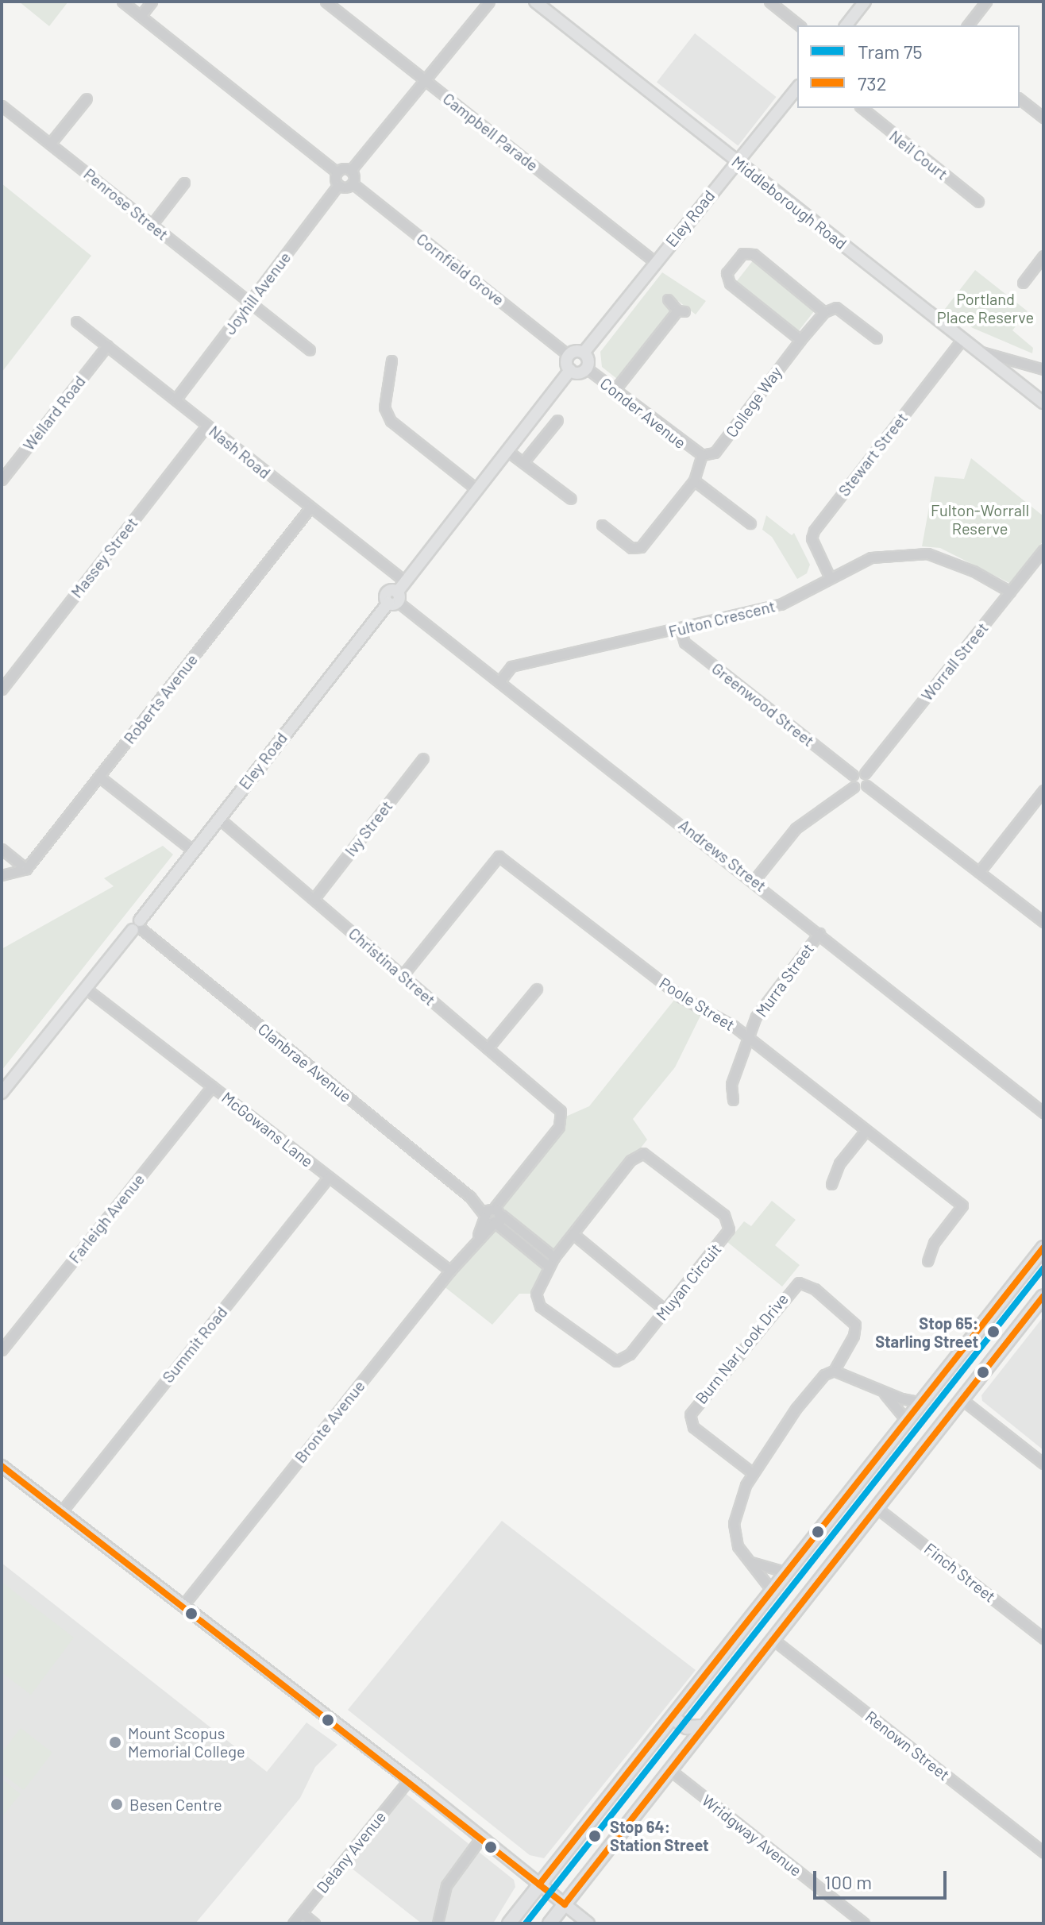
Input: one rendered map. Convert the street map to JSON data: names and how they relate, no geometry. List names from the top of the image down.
{
  "streets": {
    "main road": ["Middleborough Road", "Eley Road"],
    "street": [
      "Campbell Parade",
      "Neil Court",
      "Penrose Street",
      "Cornfield Grove",
      "Joyhill Avenue",
      "College Way",
      "Wellard Road",
      "Conder Avenue",
      "Nash Road",
      "Stewart Street",
      "Massey Street",
      "Fulton Crescent",
      "Worrall Street",
      "Roberts Avenue",
      "Greenwood Street",
      "Ivy Street",
      "Andrews Street",
      "Christina Street",
      "Murra Street",
      "Poole Street",
      "Clanbrae Avenue",
      "McGowans Lane",
      "Farleigh Avenue",
      "Muyan Circuit",
      "Summit Road",
      "Burn Nar Look Drive",
      "Bronte Avenue",
      "Finch Street",
      "Renown Street",
      "Wridgway Avenue",
      "Delany Avenue"
    ]
  },
  "crossings": [
    ["Campbell Parade", "Eley Road"],
    ["Middleborough Road", "Eley Road"],
    ["Middleborough Road", "Stewart Street"],
    ["Penrose Street", "Joyhill Avenue"],
    ["Eley Road", "Cornfield Grove"],
    ["Eley Road", "Conder Avenue"],
    ["Eley Road", "Nash Road"],
    ["Eley Road", "Andrews Street"],
    ["Eley Road", "Christina Street"],
    ["Eley Road", "Clanbrae Avenue"],
    ["Eley Road", "McGowans Lane"],
    ["Cornfield Grove", "Conder Avenue"],
    ["Joyhill Avenue", "Nash Road"],
    ["College Way", "Conder Avenue"],
    ["Wellard Road", "Nash Road"],
    ["Nash Road", "Massey Street"],
    ["Nash Road", "Roberts Avenue"],
    ["Stewart Street", "Fulton Crescent"],
    ["Fulton Crescent", "Worrall Street"],
    ["Fulton Crescent", "Greenwood Street"],
    ["Fulton Crescent", "Andrews Street"],
    ["Ivy Street", "Christina Street"],
    ["Andrews Street", "Murra Street"],
    ["Christina Street", "Poole Street"],
    ["Christina Street", "Bronte Avenue"],
    ["Murra Street", "Poole Street"],
    ["Clanbrae Avenue", "Bronte Avenue"],
    ["McGowans Lane", "Farleigh Avenue"],
    ["McGowans Lane", "Summit Road"],
    ["McGowans Lane", "Bronte Avenue"]
  ],
  "parks": ["Portland Place Reserve", "Fulton-Worrall Reserve"],
  "places": [
    "Stop 65: Starling Street",
    "Mount Scopus Memorial College",
    "Besen Centre",
    "Stop 64: Station Street"
  ],
  "lines": ["transit line 732", "tram line 75"],
  "legend": ["Tram 75", "732"],
  "scale_bar": "100 m"
}
